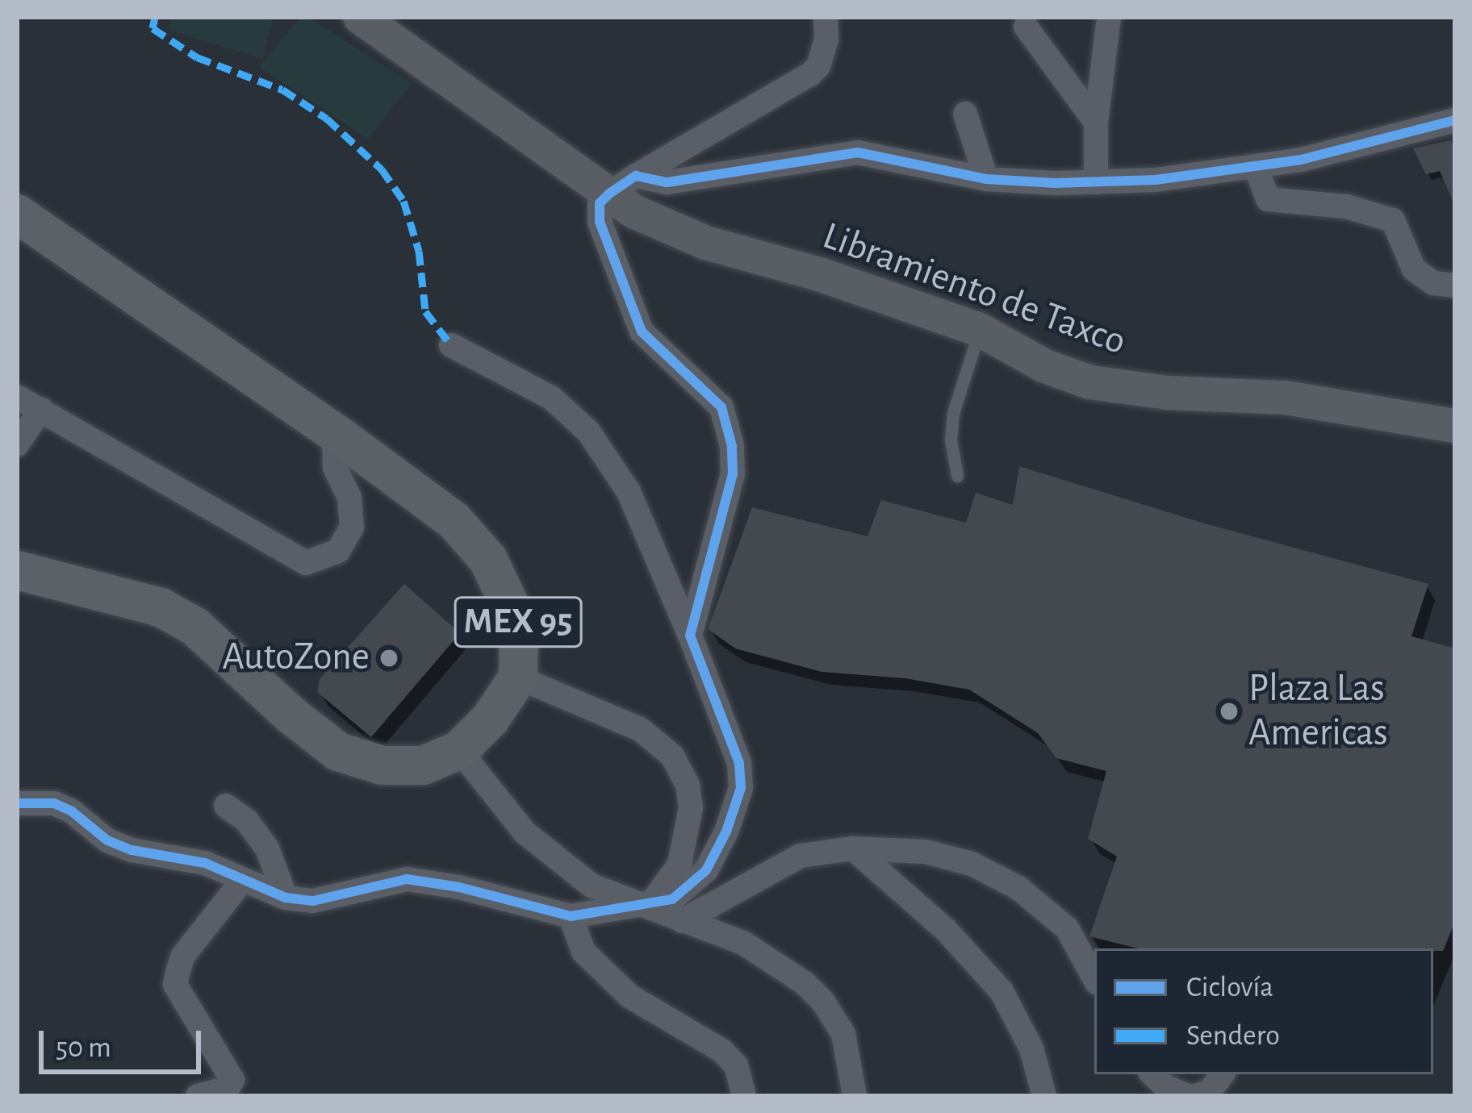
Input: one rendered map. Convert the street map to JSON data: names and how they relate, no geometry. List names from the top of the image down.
{
  "streets": {
    "main road": ["Libramiento de Taxco", "MEX 95"]
  },
  "places": ["AutoZone", "Plaza Las Americas"],
  "legend": ["Ciclovía", "Sendero"],
  "scale_bar": "50 m"
}
